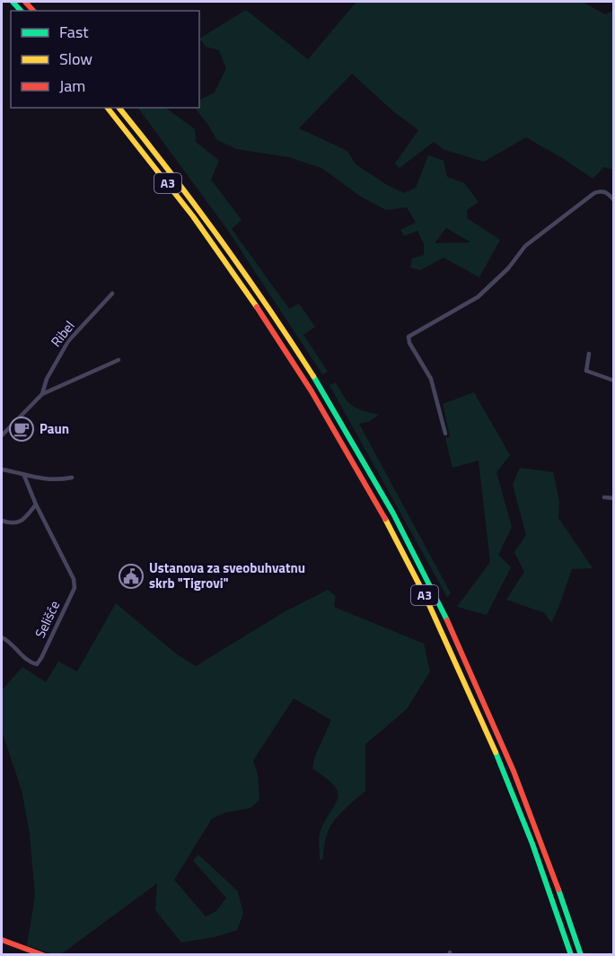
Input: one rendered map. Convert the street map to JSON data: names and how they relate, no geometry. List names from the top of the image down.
{
  "streets": {
    "main road": ["A3"],
    "street": ["Ribel", "Selišće"]
  },
  "places": {
    "cafe": ["Paun"],
    "public building": ["Ustanova za sveobuhvatnu skrb \"Tigrovi\""]
  },
  "legend": ["Fast", "Slow", "Jam"]
}
